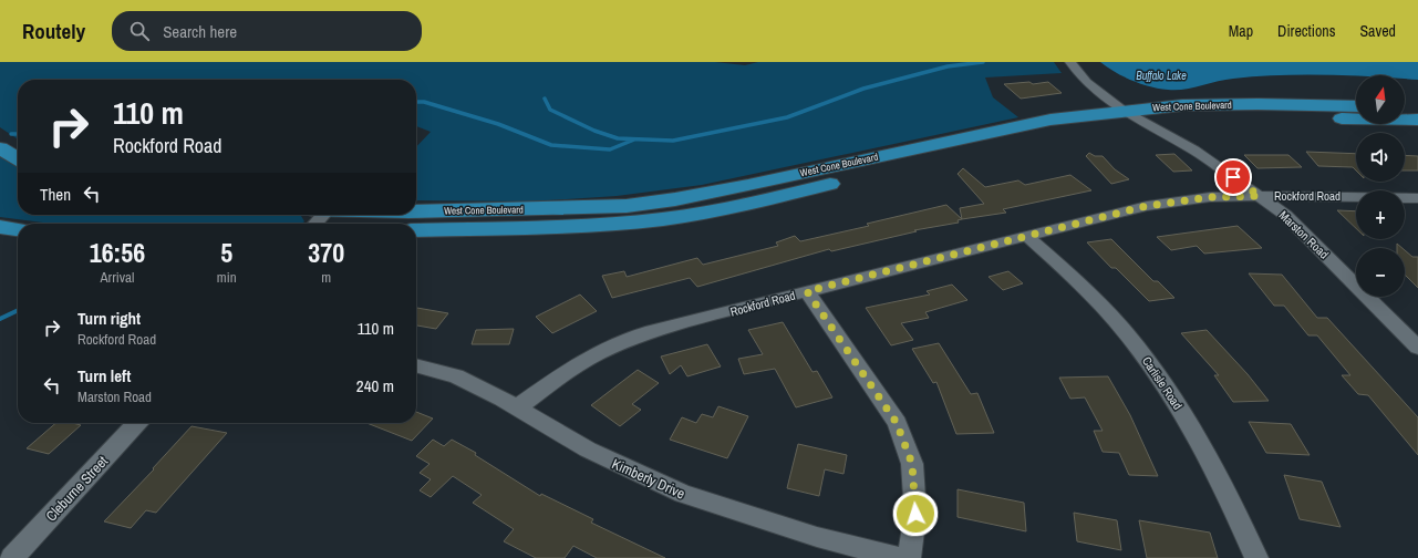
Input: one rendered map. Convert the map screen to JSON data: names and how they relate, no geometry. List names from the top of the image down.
{
  "streets": {
    "main road": ["West Cone Boulevard"],
    "street": [
      "Rockford Road",
      "Marston Road",
      "Carlisle Road",
      "Kimberly Drive",
      "Cleburne Street"
    ]
  },
  "crossings": [
    ["West Cone Boulevard", "Marston Road"],
    ["Rockford Road", "Marston Road"],
    ["Rockford Road", "Carlisle Road"],
    ["Rockford Road", "Kimberly Drive"]
  ],
  "water": ["Buffalo Lake"],
  "north": "top",
  "page": {
    "header": "Routely",
    "search": "Search here",
    "nav": ["Map", "Directions", "Saved"],
    "map_buttons": ["+", "−"],
    "turn": ["110 m", "Rockford Road"],
    "then": "Then",
    "eta": [
      "16:56",
      "Arrival",
      "5",
      "min",
      "370",
      "m"
    ],
    "list": [
      {
        "name": "Turn right",
        "note": "Rockford Road",
        "value": "110 m"
      },
      {
        "name": "Turn left",
        "note": "Marston Road",
        "value": "240 m"
      }
    ]
  }
}
